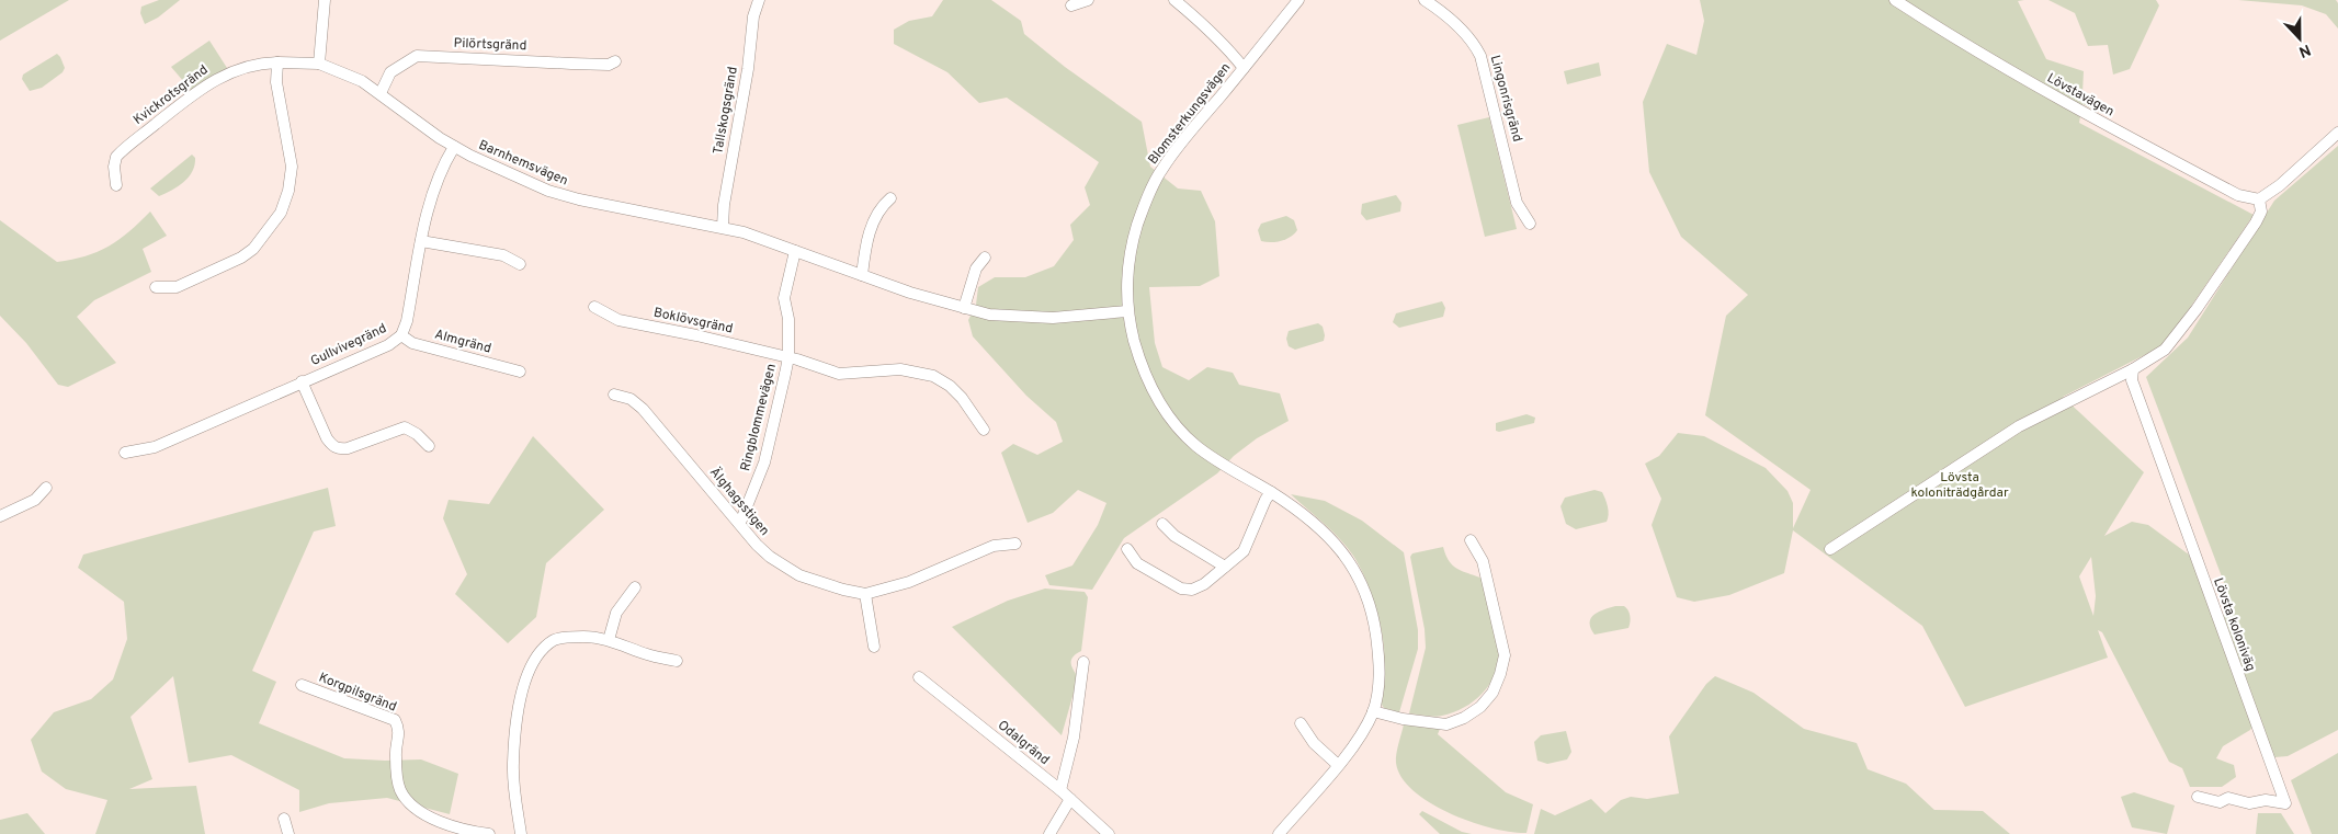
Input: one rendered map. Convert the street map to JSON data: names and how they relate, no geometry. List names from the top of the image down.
{
  "streets": {
    "street": [
      "Pilörtsgränd",
      "Kvickrotsgränd",
      "Lövstavägen",
      "Lingonrisgränd",
      "Tallskogsgränd",
      "Blomsterkungsvägen",
      "Barnhemsvägen",
      "Boklövsgränd",
      "Almgränd",
      "Gullvivegränd",
      "Ringblommevägen",
      "Älghagsstigen",
      "Lövsta koloniväg",
      "Korgpilsgränd",
      "Odalgränd"
    ]
  },
  "crossings": [
    ["Pilörtsgränd", "Barnhemsvägen"],
    ["Kvickrotsgränd", "Barnhemsvägen"],
    ["Tallskogsgränd", "Barnhemsvägen"],
    ["Blomsterkungsvägen", "Barnhemsvägen"],
    ["Barnhemsvägen", "Gullvivegränd"],
    ["Barnhemsvägen", "Ringblommevägen"],
    ["Boklövsgränd", "Ringblommevägen"],
    ["Almgränd", "Gullvivegränd"],
    ["Ringblommevägen", "Älghagsstigen"]
  ],
  "parks": ["Lövsta koloniträdgårdar"],
  "north": "bottom"
}
